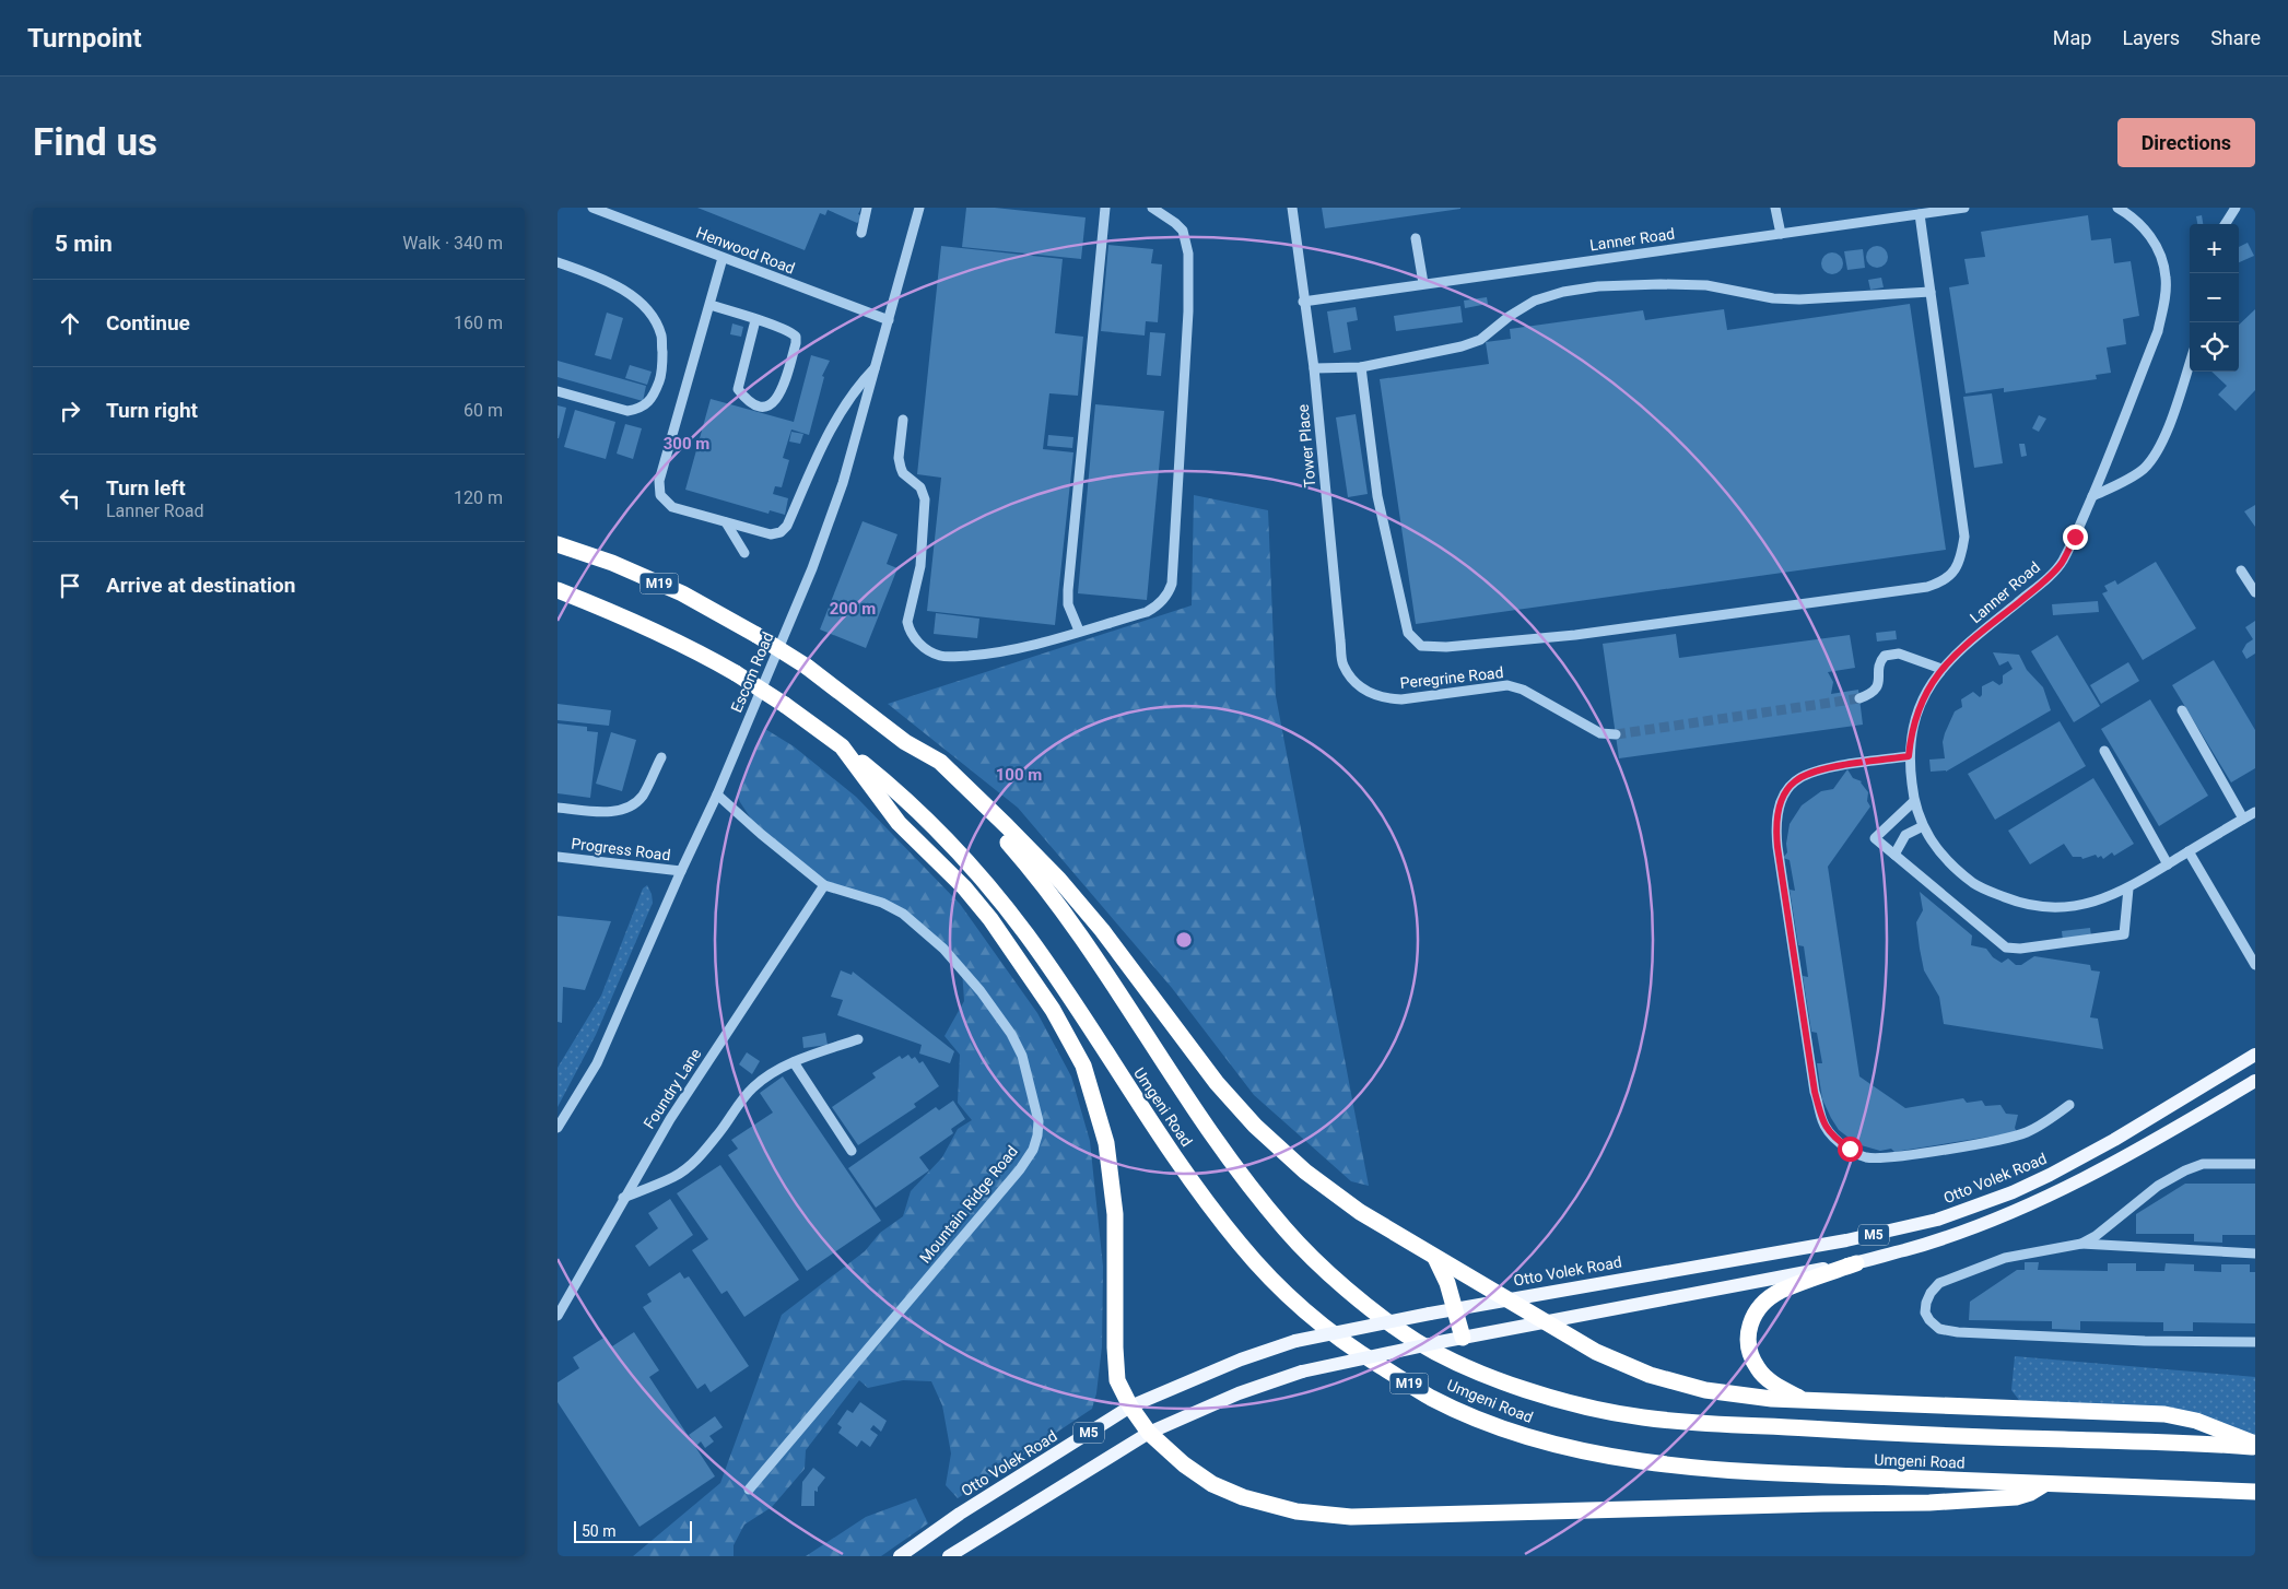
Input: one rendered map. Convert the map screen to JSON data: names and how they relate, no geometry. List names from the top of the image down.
{
  "streets": {
    "highway": ["M19", "Umgeni Road"],
    "main road": ["Otto Volek Road", "M5"],
    "street": [
      "Lanner Road",
      "Henwood Road",
      "Tower Place",
      "Escom Road",
      "Peregrine Road",
      "Progress Road",
      "Foundry Lane",
      "Mountain Ridge Road"
    ]
  },
  "crossings": [
    ["Lanner Road", "Tower Place"],
    ["Henwood Road", "Escom Road"],
    ["Tower Place", "Peregrine Road"],
    ["M19", "Umgeni Road"],
    ["Escom Road", "Progress Road"],
    ["Escom Road", "Mountain Ridge Road"],
    ["Foundry Lane", "Mountain Ridge Road"]
  ],
  "scale_bar": "50 m",
  "page": {
    "header": "Turnpoint",
    "nav": ["Map", "Layers", "Share"],
    "buttons": "Directions",
    "title": "Find us",
    "heading": ["5 min", "Walk · 340 m"],
    "map_buttons": ["+", "−"],
    "list": [
      ["Continue", "160 m"],
      ["Turn right", "60 m"],
      ["Turn left", "Lanner Road", "120 m"],
      "Arrive at destination"
    ],
    "scale": "50 m"
  },
  "rings": ["300 m", "200 m", "100 m"]
}
